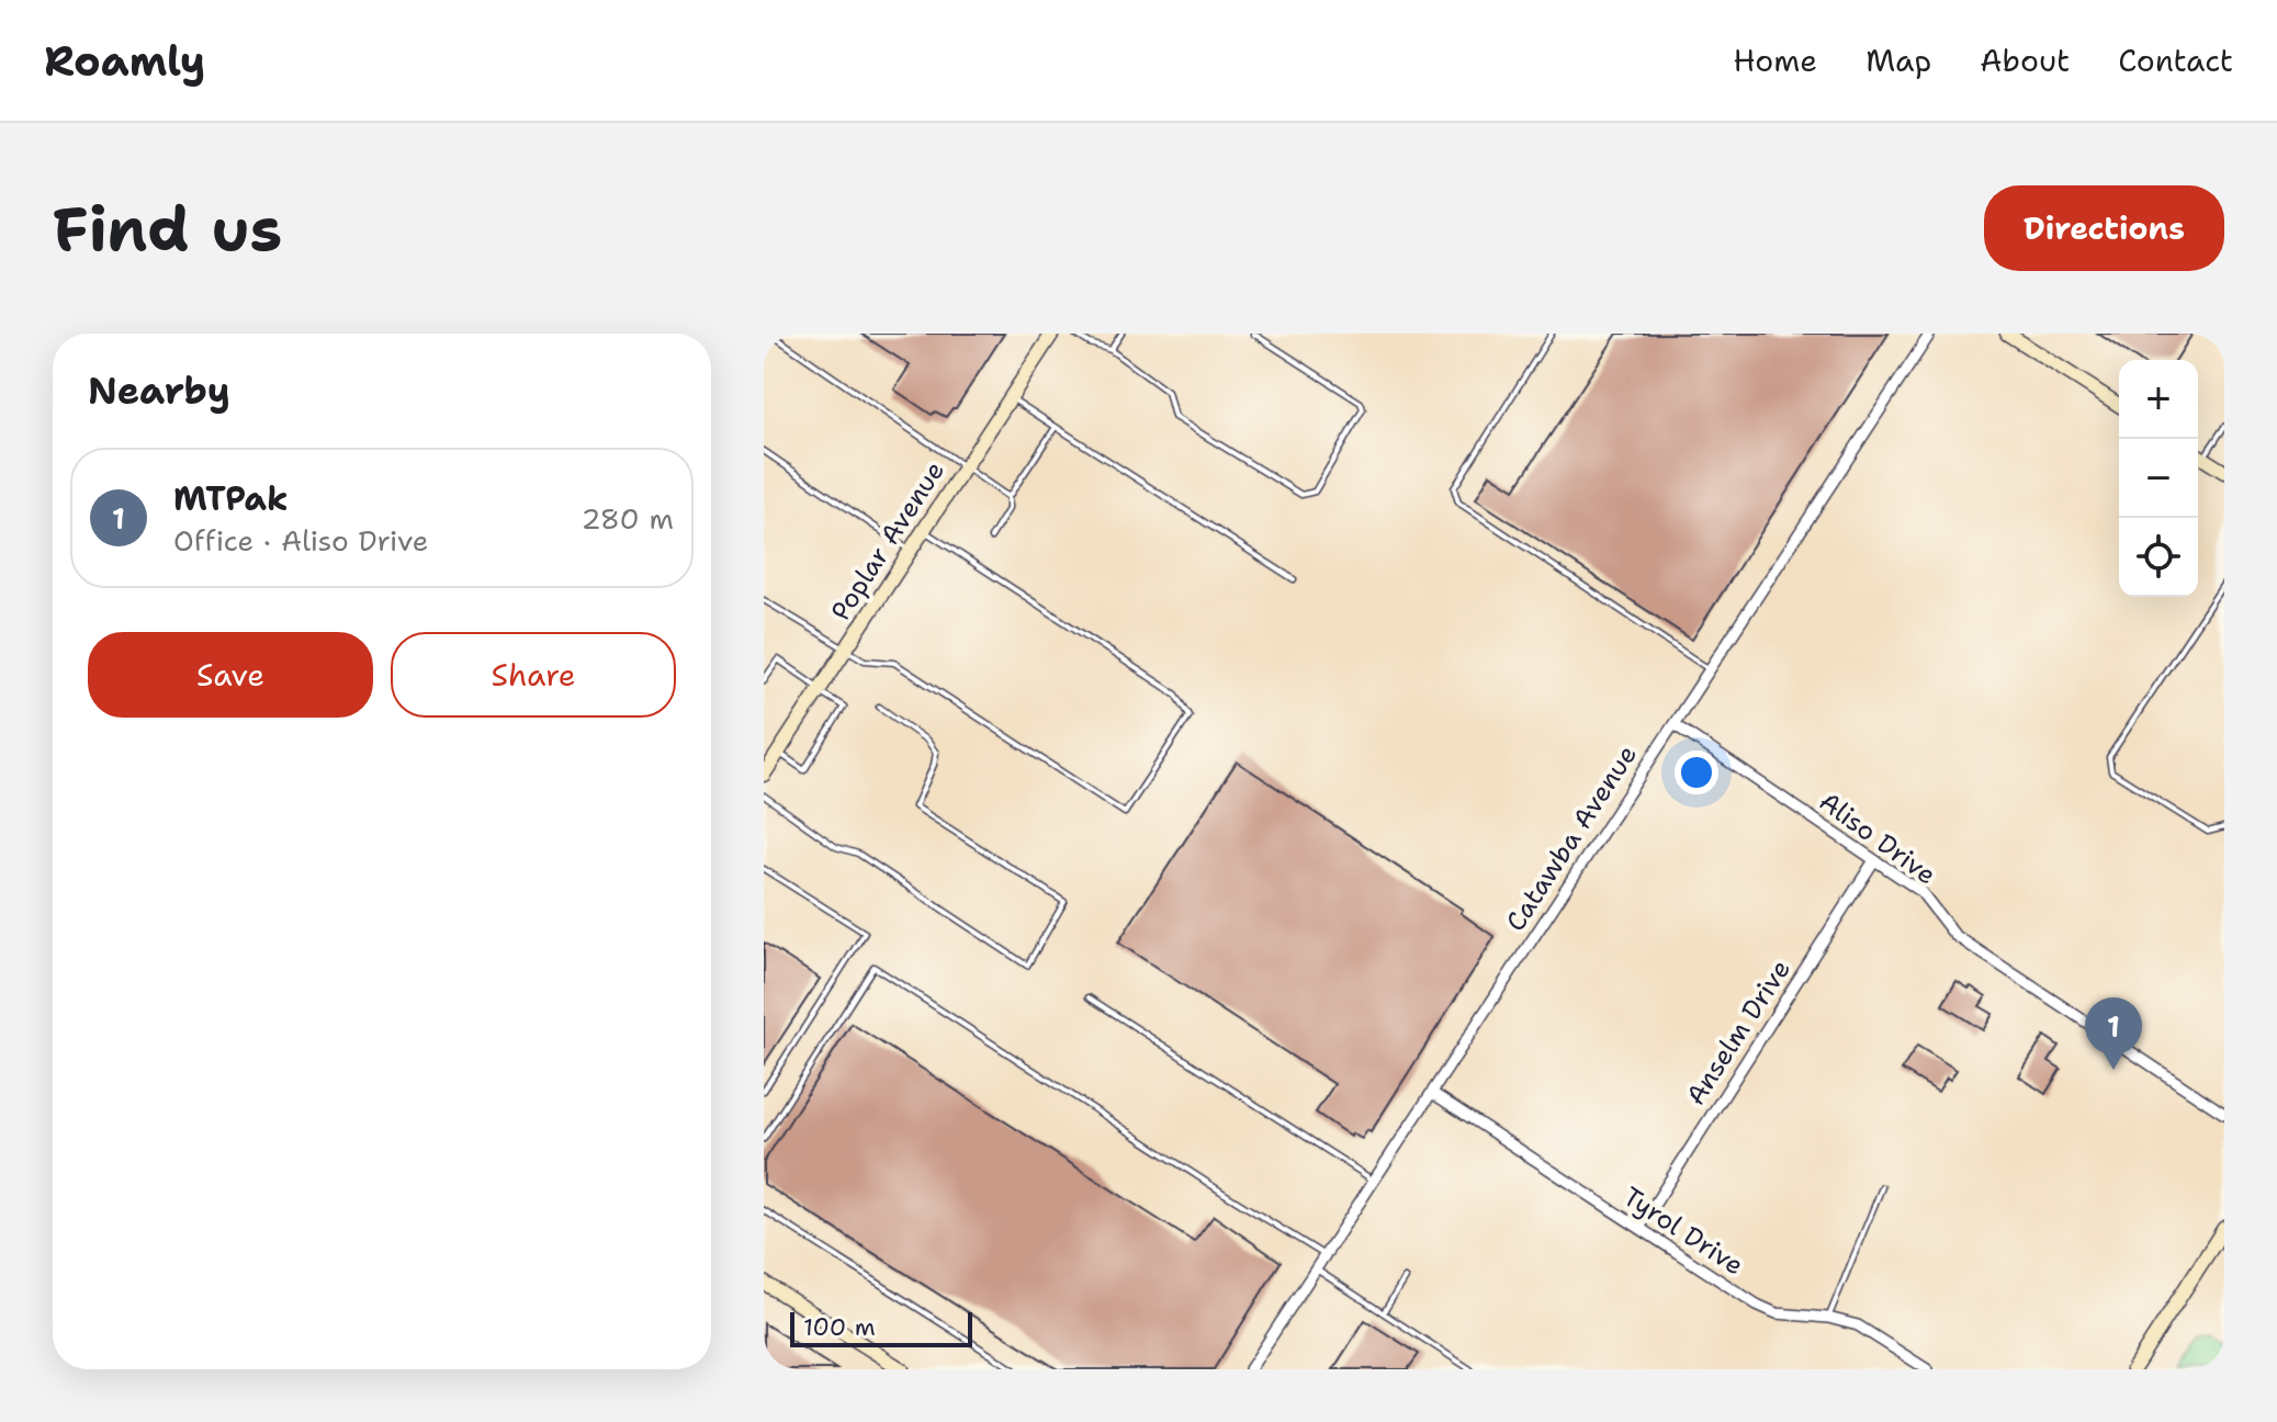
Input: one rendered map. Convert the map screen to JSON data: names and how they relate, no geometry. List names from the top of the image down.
{
  "streets": {
    "street": [
      "Poplar Avenue",
      "Catawba Avenue",
      "Aliso Drive",
      "Anselm Drive",
      "Tyrol Drive"
    ]
  },
  "crossings": [
    ["Catawba Avenue", "Aliso Drive"],
    ["Catawba Avenue", "Tyrol Drive"],
    ["Aliso Drive", "Anselm Drive"],
    ["Anselm Drive", "Tyrol Drive"]
  ],
  "scale_bar": "100 m",
  "page": {
    "header": "Roamly",
    "nav": [
      "Home",
      "Map",
      "About",
      "Contact"
    ],
    "buttons": [
      "Directions",
      ["Save", "Share"]
    ],
    "title": "Find us",
    "heading": "Nearby",
    "map_buttons": ["+", "−"],
    "list": [
      {
        "mark": "1",
        "name": "MTPak",
        "note": "Office · Aliso Drive",
        "value": "280 m"
      }
    ],
    "pins": "1",
    "scale": "100 m"
  }
}
